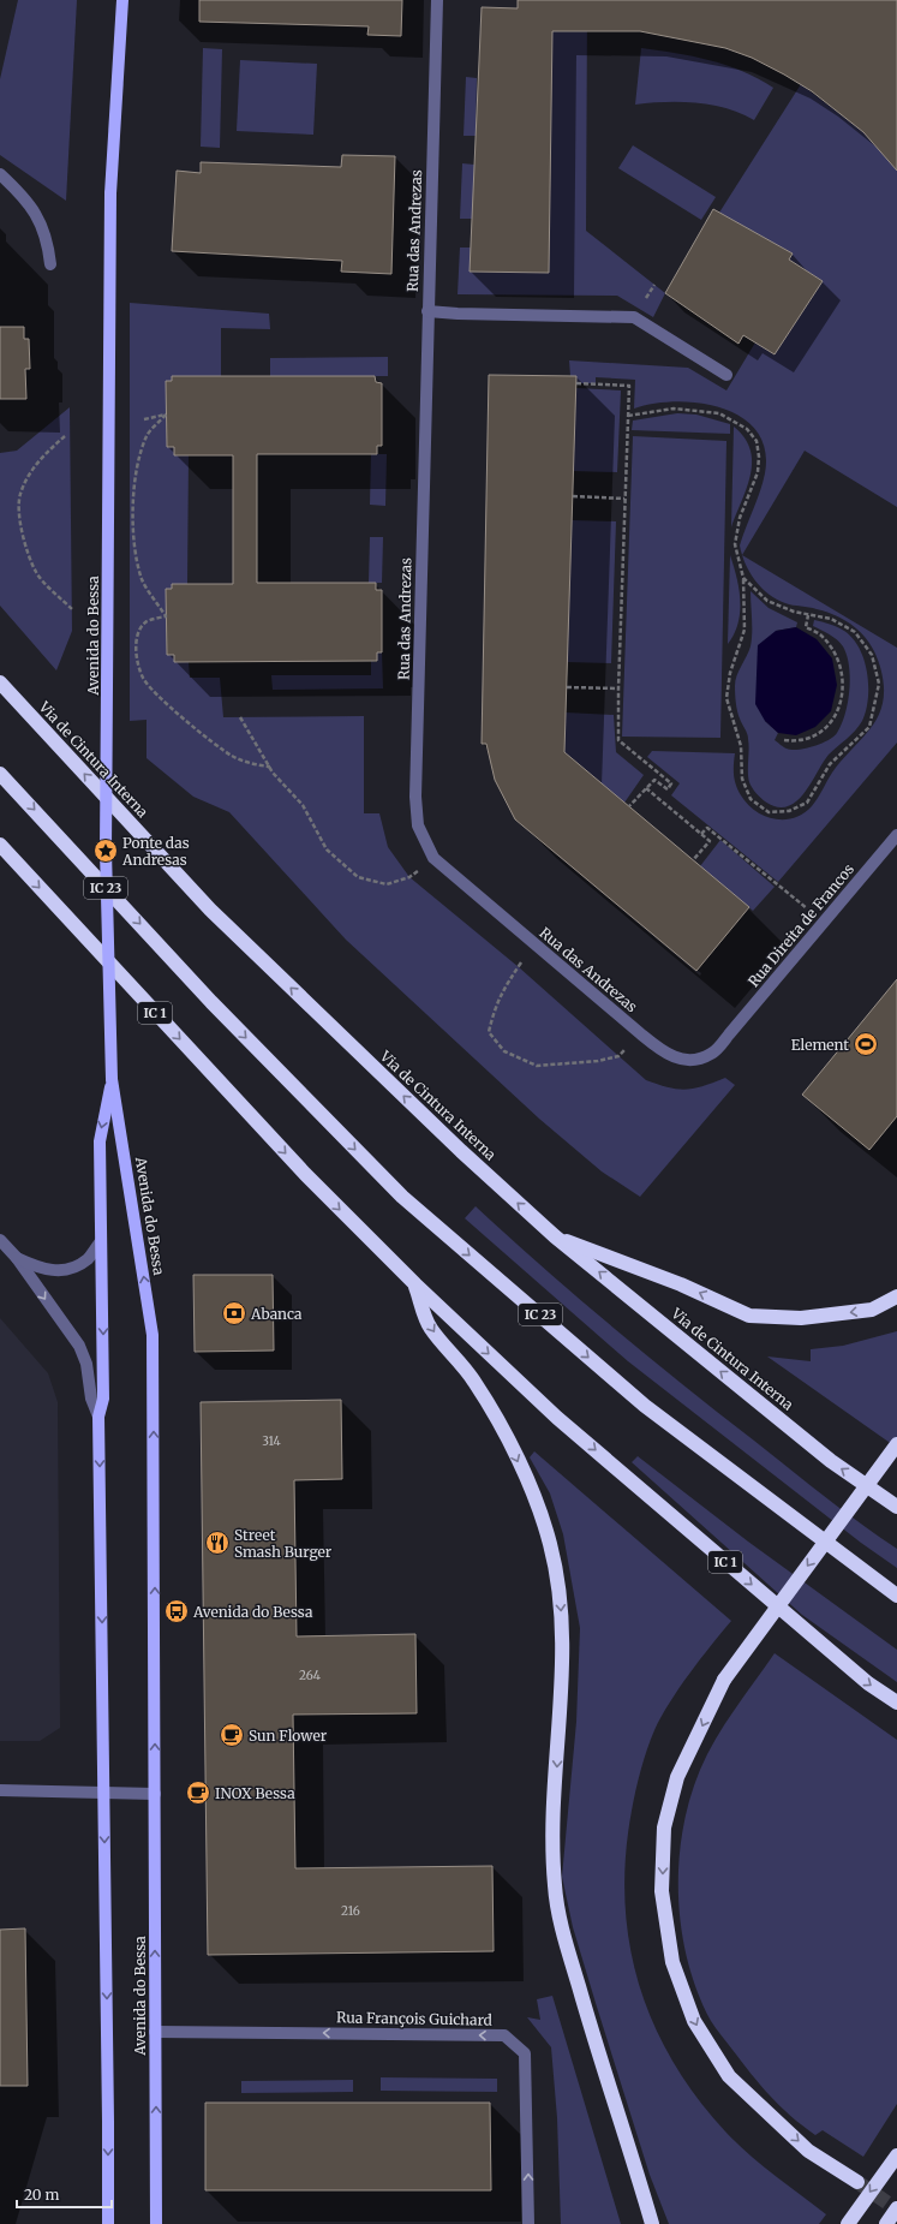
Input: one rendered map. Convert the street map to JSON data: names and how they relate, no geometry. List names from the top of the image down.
{
  "streets": {
    "highway": ["Via de Cintura Interna", "IC 23", "IC 1"],
    "main road": ["Avenida do Bessa"],
    "street": ["Rua das Andrezas", "Rua Direita de Francos", "Rua François Guichard"]
  },
  "crossings": [
    ["Rua das Andrezas", "Rua Direita de Francos"],
    ["Avenida do Bessa", "Rua François Guichard"]
  ],
  "places": {
    "place": ["Ponte das Andresas"],
    "sports": ["Element"],
    "bank": ["Abanca"],
    "restaurant": ["Street Smash Burger"],
    "bus stop": ["Avenida do Bessa"],
    "cafe": ["Sun Flower", "INOX Bessa"]
  },
  "house_numbers": ["314", "264", "216"],
  "scale_bar": "20 m"
}
